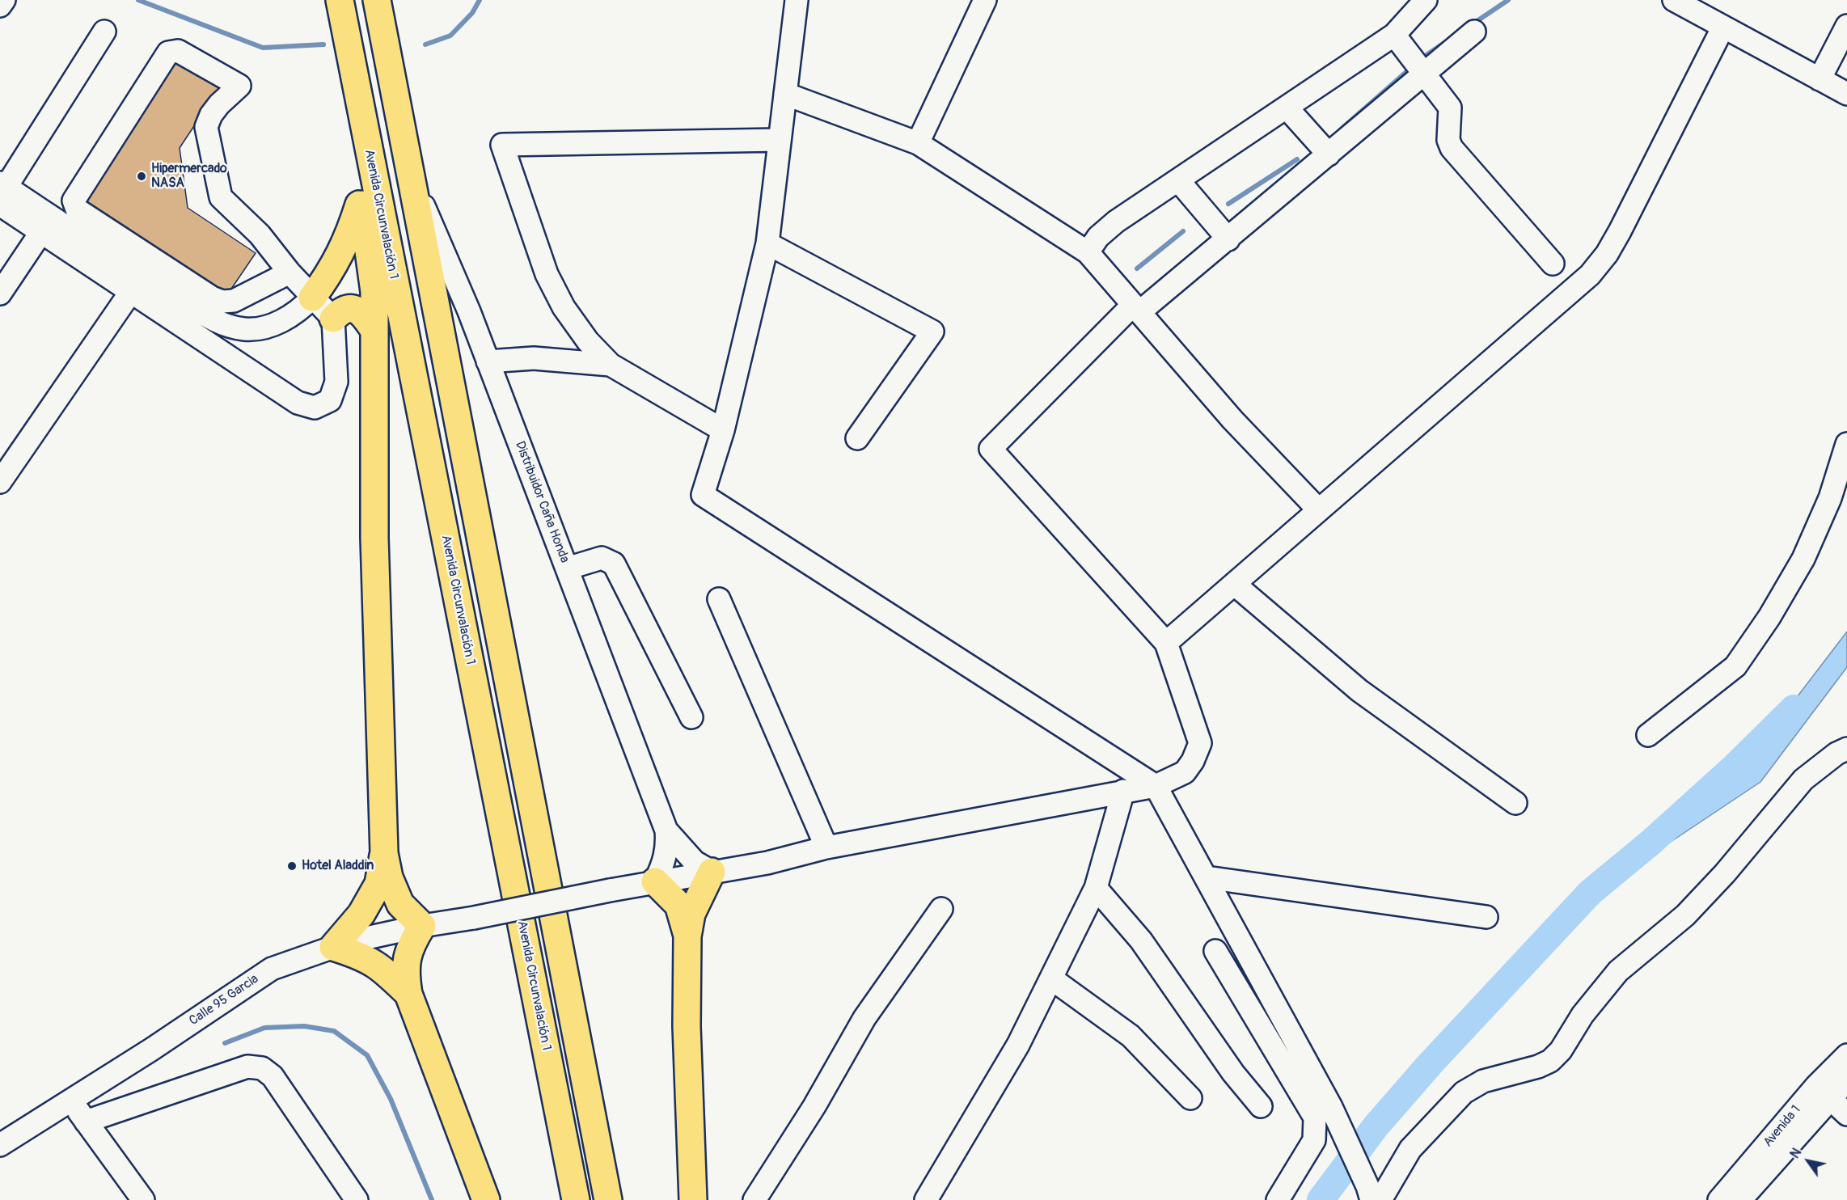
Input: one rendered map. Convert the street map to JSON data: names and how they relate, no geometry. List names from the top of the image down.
{
  "streets": {
    "main road": ["Avenida Circunvalación 1"],
    "street": ["Distribuidor Caña Honda", "Calle 95 Garcia", "Avenida 1"]
  },
  "crossings": [
    ["Distribuidor Caña Honda", "Calle 95 Garcia"]
  ],
  "places": ["Hipermercado NASA", "Hotel Aladdin"],
  "north": "top left"
}
